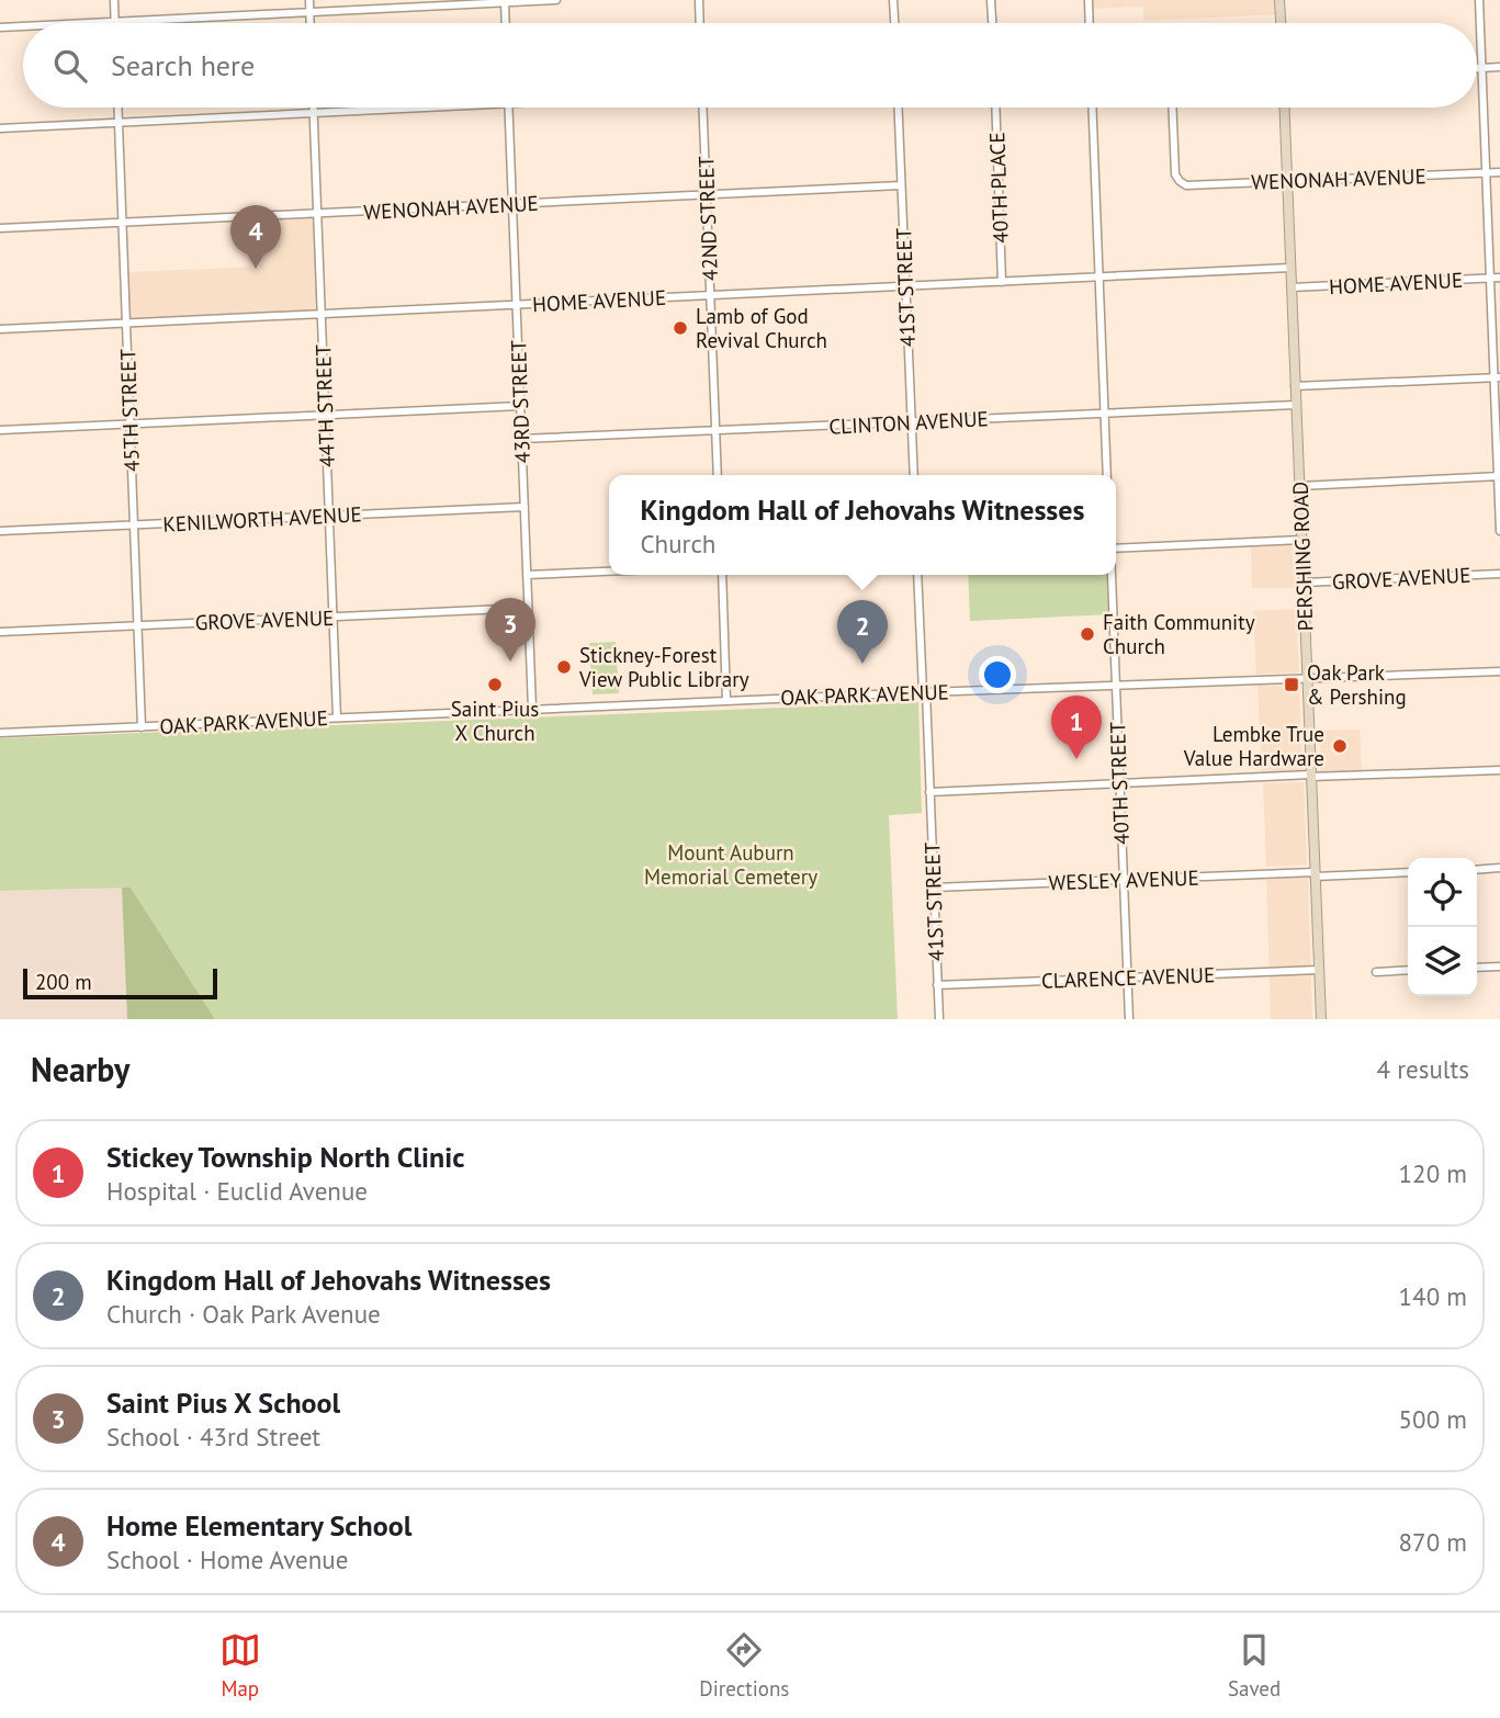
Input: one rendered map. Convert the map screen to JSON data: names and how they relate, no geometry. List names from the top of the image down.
{
  "streets": {
    "main road": ["PERSHING ROAD"],
    "street": [
      "WENONAH AVENUE",
      "40TH PLACE",
      "42ND STREET",
      "HOME AVENUE",
      "41ST STREET",
      "43RD STREET",
      "44TH STREET",
      "45TH STREET",
      "CLINTON AVENUE",
      "KENILWORTH AVENUE",
      "GROVE AVENUE",
      "OAK PARK AVENUE",
      "40TH STREET",
      "WESLEY AVENUE",
      "CLARENCE AVENUE"
    ]
  },
  "crossings": [
    ["WENONAH AVENUE", "42ND STREET"],
    ["WENONAH AVENUE", "41ST STREET"],
    ["WENONAH AVENUE", "43RD STREET"],
    ["WENONAH AVENUE", "44TH STREET"],
    ["WENONAH AVENUE", "45TH STREET"],
    ["WENONAH AVENUE", "PERSHING ROAD"],
    ["40TH PLACE", "HOME AVENUE"],
    ["42ND STREET", "HOME AVENUE"],
    ["42ND STREET", "CLINTON AVENUE"],
    ["HOME AVENUE", "41ST STREET"],
    ["HOME AVENUE", "43RD STREET"],
    ["HOME AVENUE", "44TH STREET"],
    ["HOME AVENUE", "45TH STREET"],
    ["HOME AVENUE", "PERSHING ROAD"],
    ["41ST STREET", "CLINTON AVENUE"],
    ["41ST STREET", "OAK PARK AVENUE"],
    ["41ST STREET", "WESLEY AVENUE"],
    ["41ST STREET", "CLARENCE AVENUE"],
    ["43RD STREET", "CLINTON AVENUE"],
    ["43RD STREET", "KENILWORTH AVENUE"],
    ["43RD STREET", "GROVE AVENUE"],
    ["43RD STREET", "OAK PARK AVENUE"],
    ["44TH STREET", "KENILWORTH AVENUE"],
    ["44TH STREET", "GROVE AVENUE"],
    ["44TH STREET", "OAK PARK AVENUE"],
    ["45TH STREET", "KENILWORTH AVENUE"],
    ["45TH STREET", "GROVE AVENUE"],
    ["45TH STREET", "OAK PARK AVENUE"],
    ["CLINTON AVENUE", "PERSHING ROAD"],
    ["PERSHING ROAD", "GROVE AVENUE"],
    ["PERSHING ROAD", "OAK PARK AVENUE"],
    ["PERSHING ROAD", "WESLEY AVENUE"],
    ["PERSHING ROAD", "CLARENCE AVENUE"],
    ["OAK PARK AVENUE", "40TH STREET"],
    ["40TH STREET", "WESLEY AVENUE"],
    ["40TH STREET", "CLARENCE AVENUE"]
  ],
  "parks": ["Mount Auburn Memorial Cemetery"],
  "places": {
    "other": [
      "Lamb of God Revival Church",
      "Faith Community Church",
      "Stickney-Forest View Public Library",
      "Saint Pius X Church",
      "Lembke True Value Hardware"
    ],
    "transit": ["Oak Park & Pershing"]
  },
  "scale_bar": "200 m",
  "page": {
    "search": "Search here",
    "pins": [
      "4",
      "3",
      "2",
      "1"
    ],
    "popup": ["Kingdom Hall of Jehovahs Witnesses", "Church"],
    "scale": "200 m",
    "heading": ["Nearby", "4 results"],
    "list": [
      {
        "mark": "1",
        "name": "Stickey Township North Clinic",
        "note": "Hospital · Euclid Avenue",
        "value": "120 m"
      },
      {
        "mark": "2",
        "name": "Kingdom Hall of Jehovahs Witnesses",
        "note": "Church · Oak Park Avenue",
        "value": "140 m"
      },
      {
        "mark": "3",
        "name": "Saint Pius X School",
        "note": "School · 43rd Street",
        "value": "500 m"
      },
      {
        "mark": "4",
        "name": "Home Elementary School",
        "note": "School · Home Avenue",
        "value": "870 m"
      }
    ],
    "nav": ["Map", "Directions", "Saved"]
  }
}
